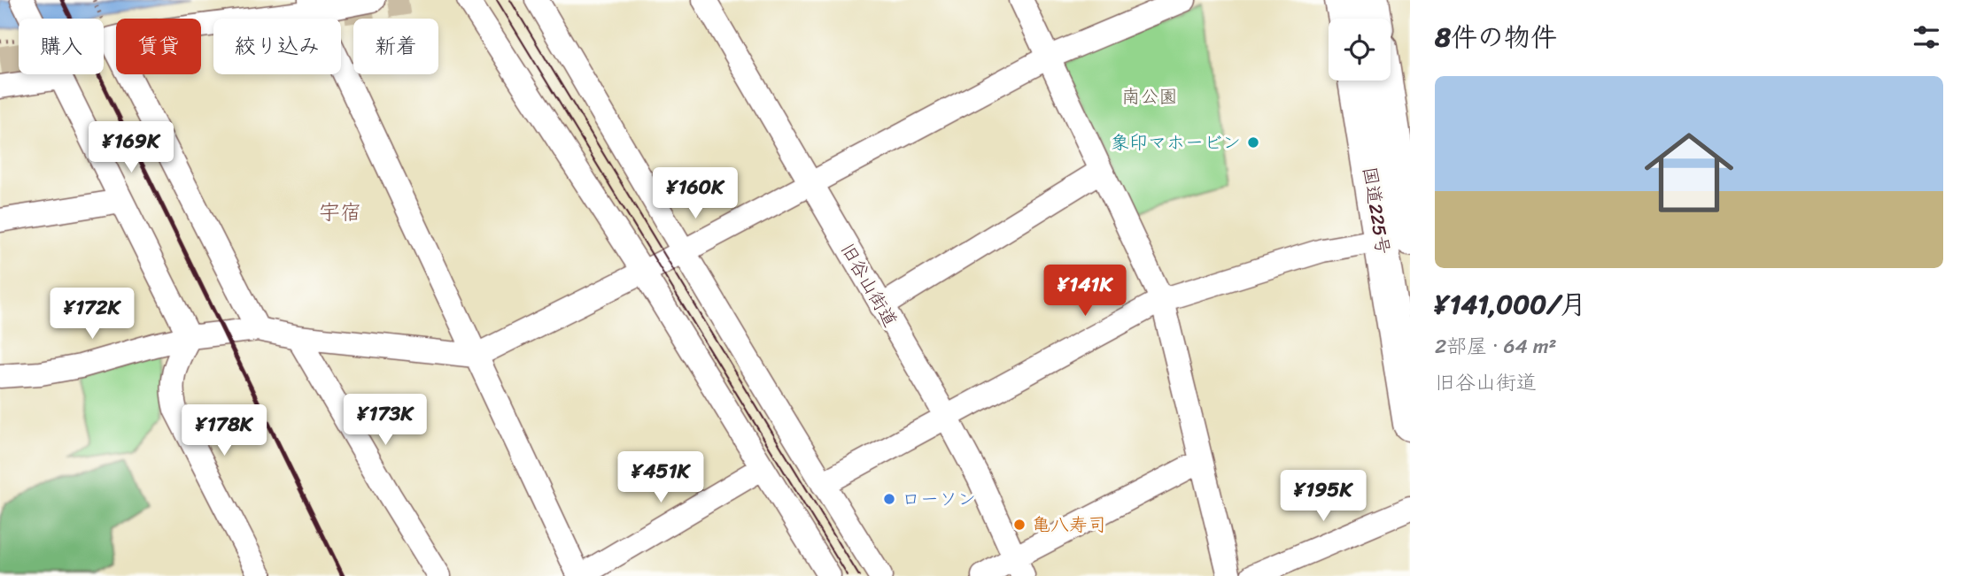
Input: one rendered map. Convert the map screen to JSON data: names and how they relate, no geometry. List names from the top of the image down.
{
  "streets": {
    "highway": ["国道225号"],
    "street": ["旧谷山街道"]
  },
  "districts": ["宇宿"],
  "parks": ["南公園"],
  "places": ["象印マホービン", "ローソン", "亀八寿司"],
  "page": {
    "heading": "8件の物件",
    "chip": [
      "購入",
      "賃貸",
      "絞り込み",
      "新着"
    ],
    "list": [
      {
        "name": "¥141,000/月",
        "note": "2部屋 · 64 m² · 旧谷山街道"
      }
    ],
    "price": [
      "¥169K",
      "¥160K",
      "¥141K",
      "¥172K",
      "¥173K",
      "¥178K",
      "¥451K",
      "¥195K"
    ]
  }
}
